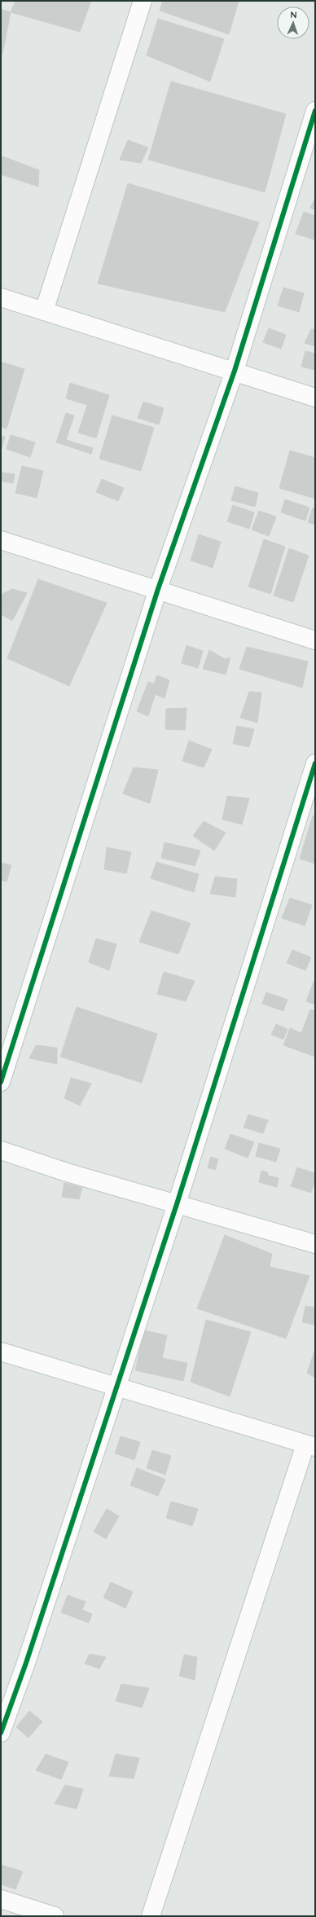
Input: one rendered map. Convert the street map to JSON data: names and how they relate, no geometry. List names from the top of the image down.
{
  "north": "top"
}
